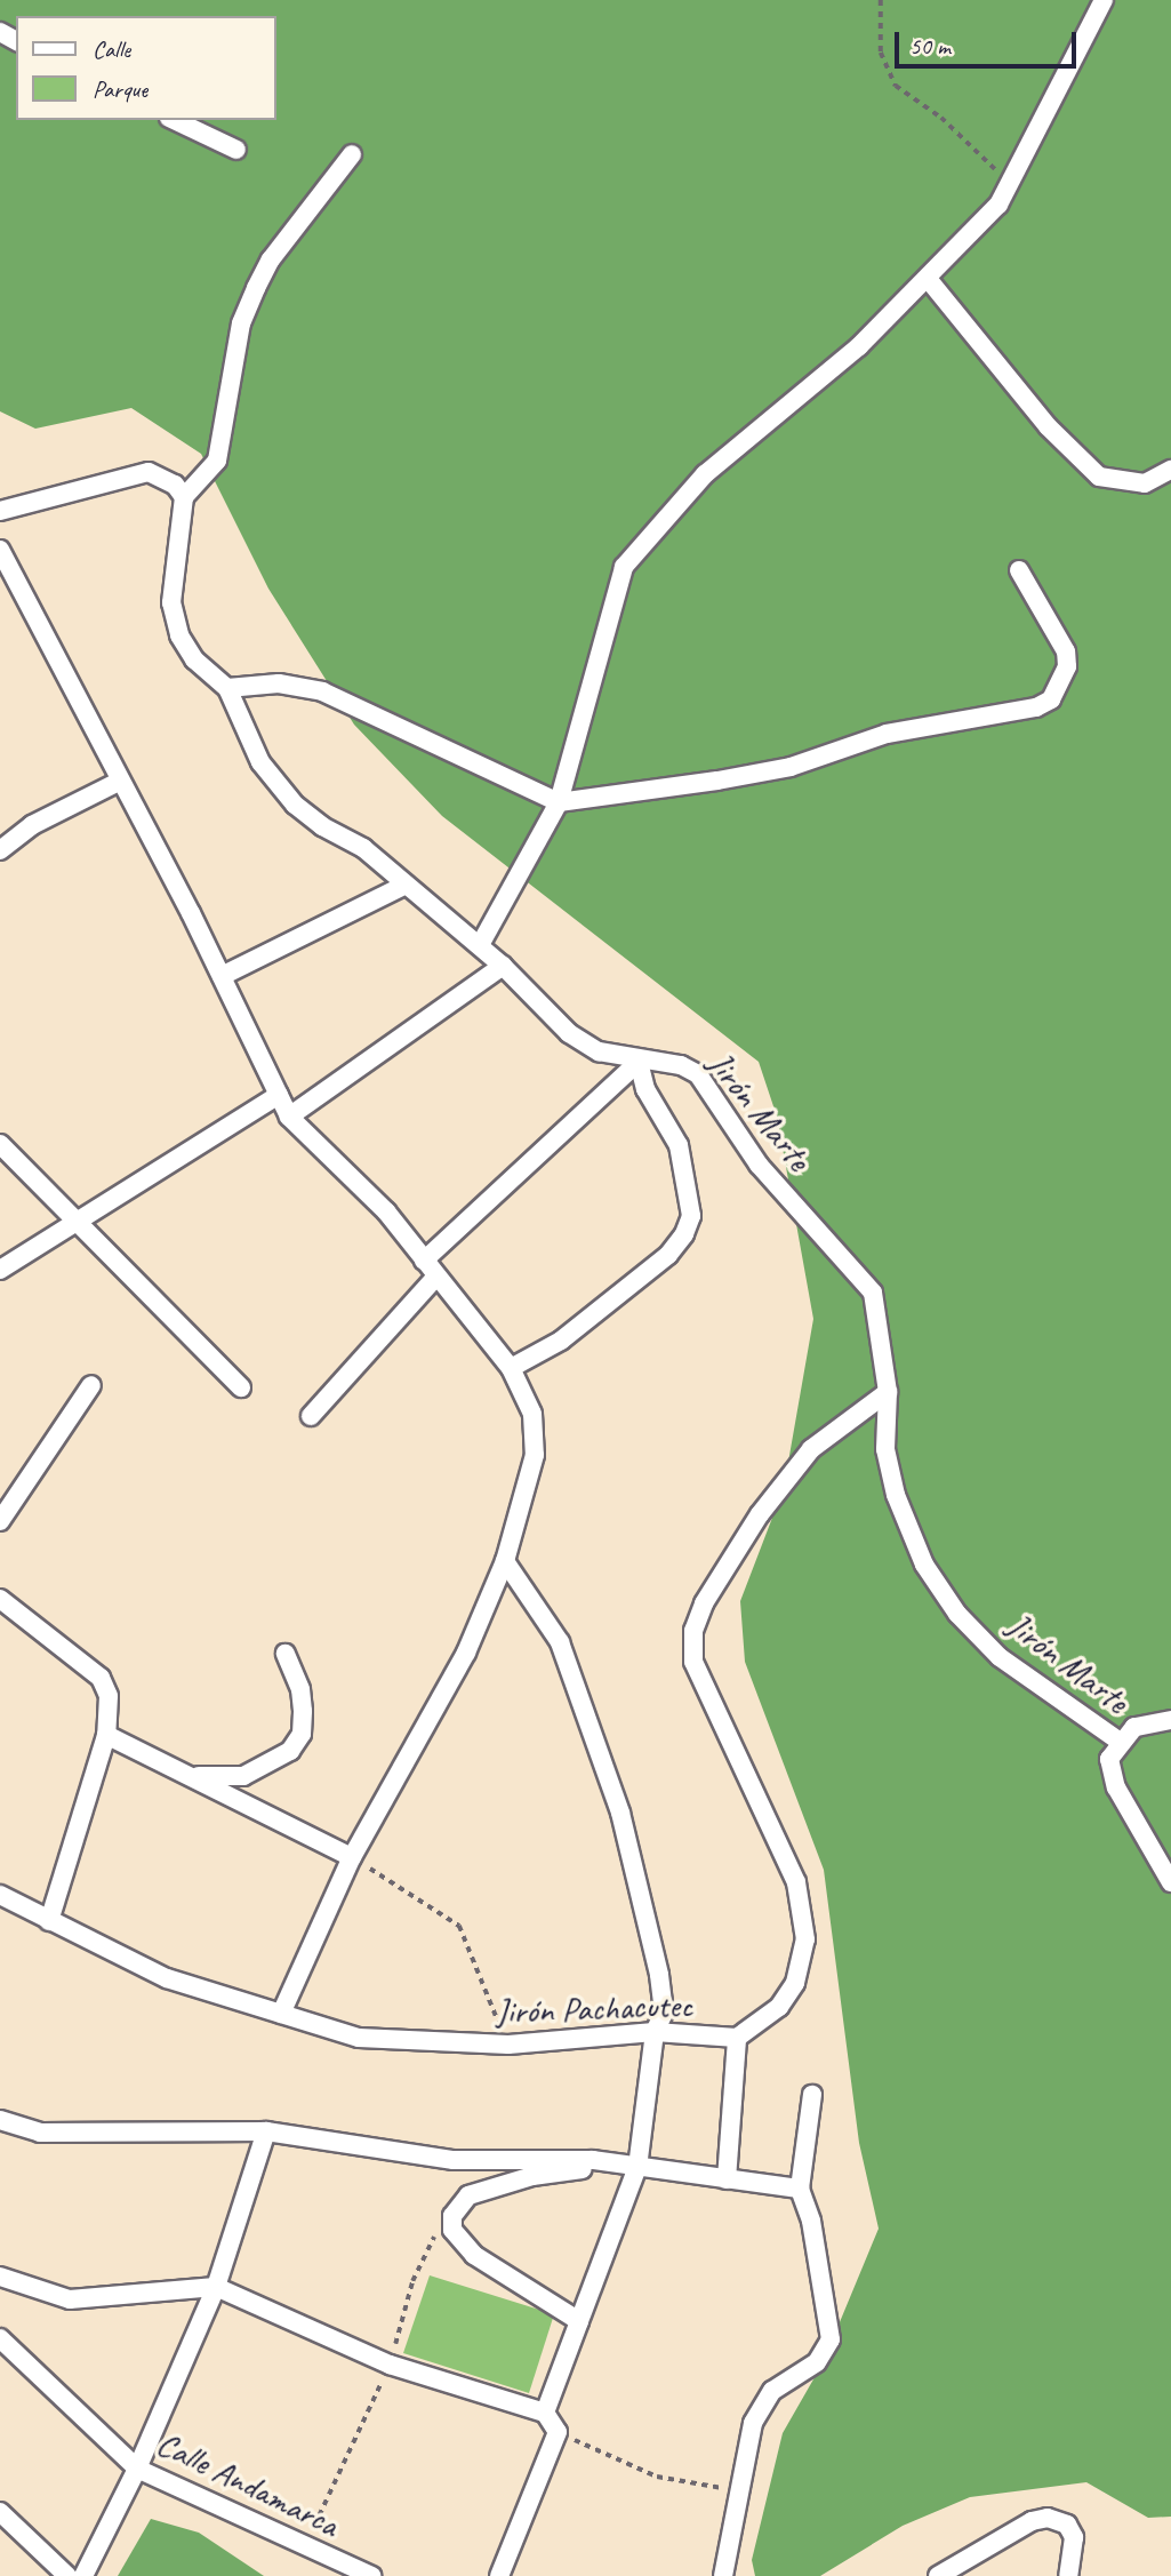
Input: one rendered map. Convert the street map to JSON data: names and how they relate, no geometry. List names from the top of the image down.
{
  "streets": {
    "street": ["Jirón Marte", "Jirón Pachacutec", "Calle Andamarca"]
  },
  "crossings": [
    ["Jirón Marte", "Jirón Pachacutec"]
  ],
  "legend": ["Calle", "Parque"],
  "scale_bar": "50 m"
}
